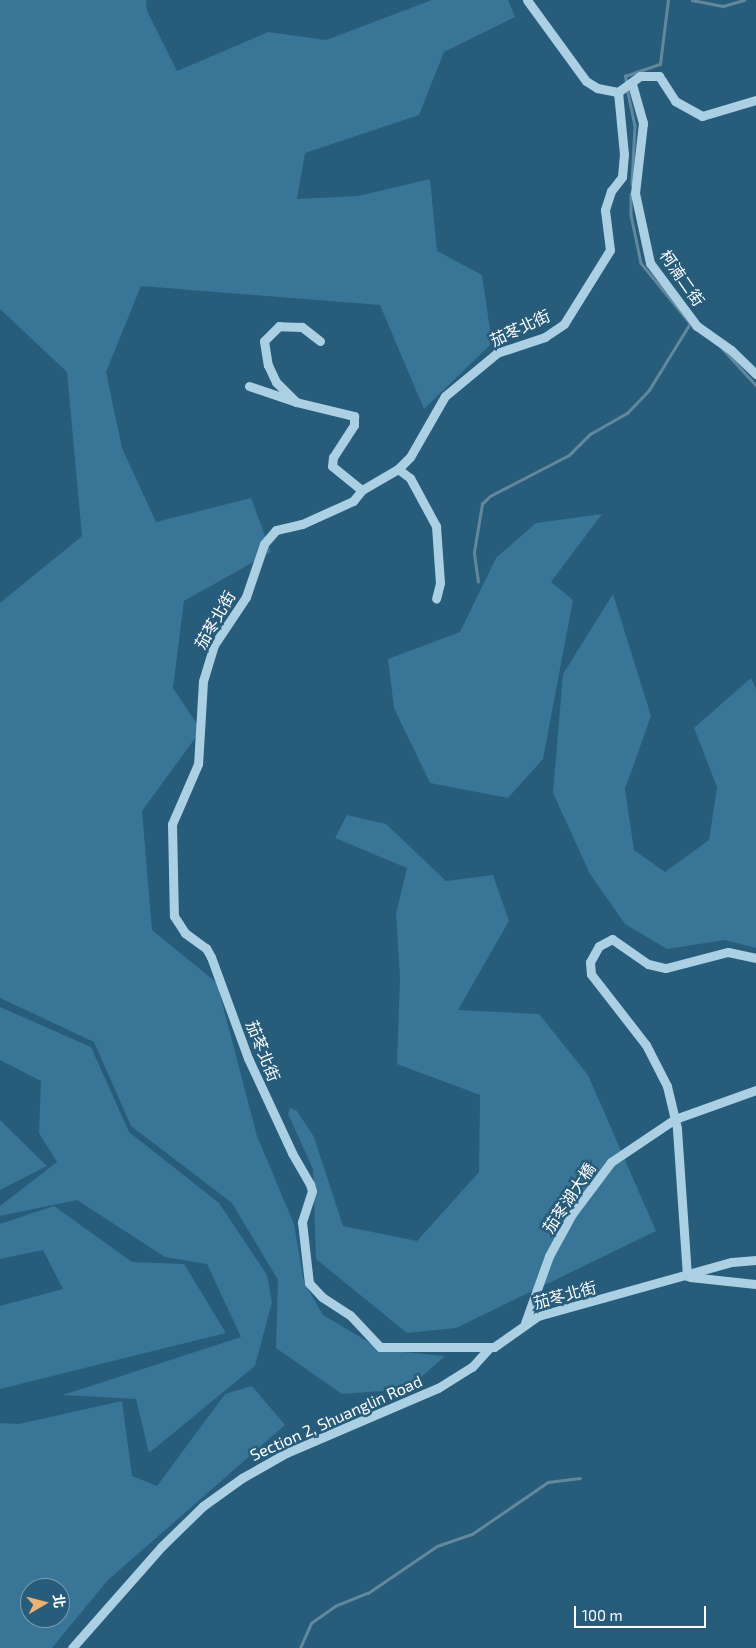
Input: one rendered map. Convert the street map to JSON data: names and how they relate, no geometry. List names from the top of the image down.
{
  "streets": {
    "street": [
      "柯湳二街",
      "茄苳北街",
      "茄苳湖大橋",
      "Section 2, Shuanglin Road"
    ]
  },
  "crossings": [
    ["茄苳北街", "茄苳湖大橋"],
    ["茄苳北街", "Section 2, Shuanglin Road"]
  ],
  "scale_bar": "100 m",
  "north": "right"
}
